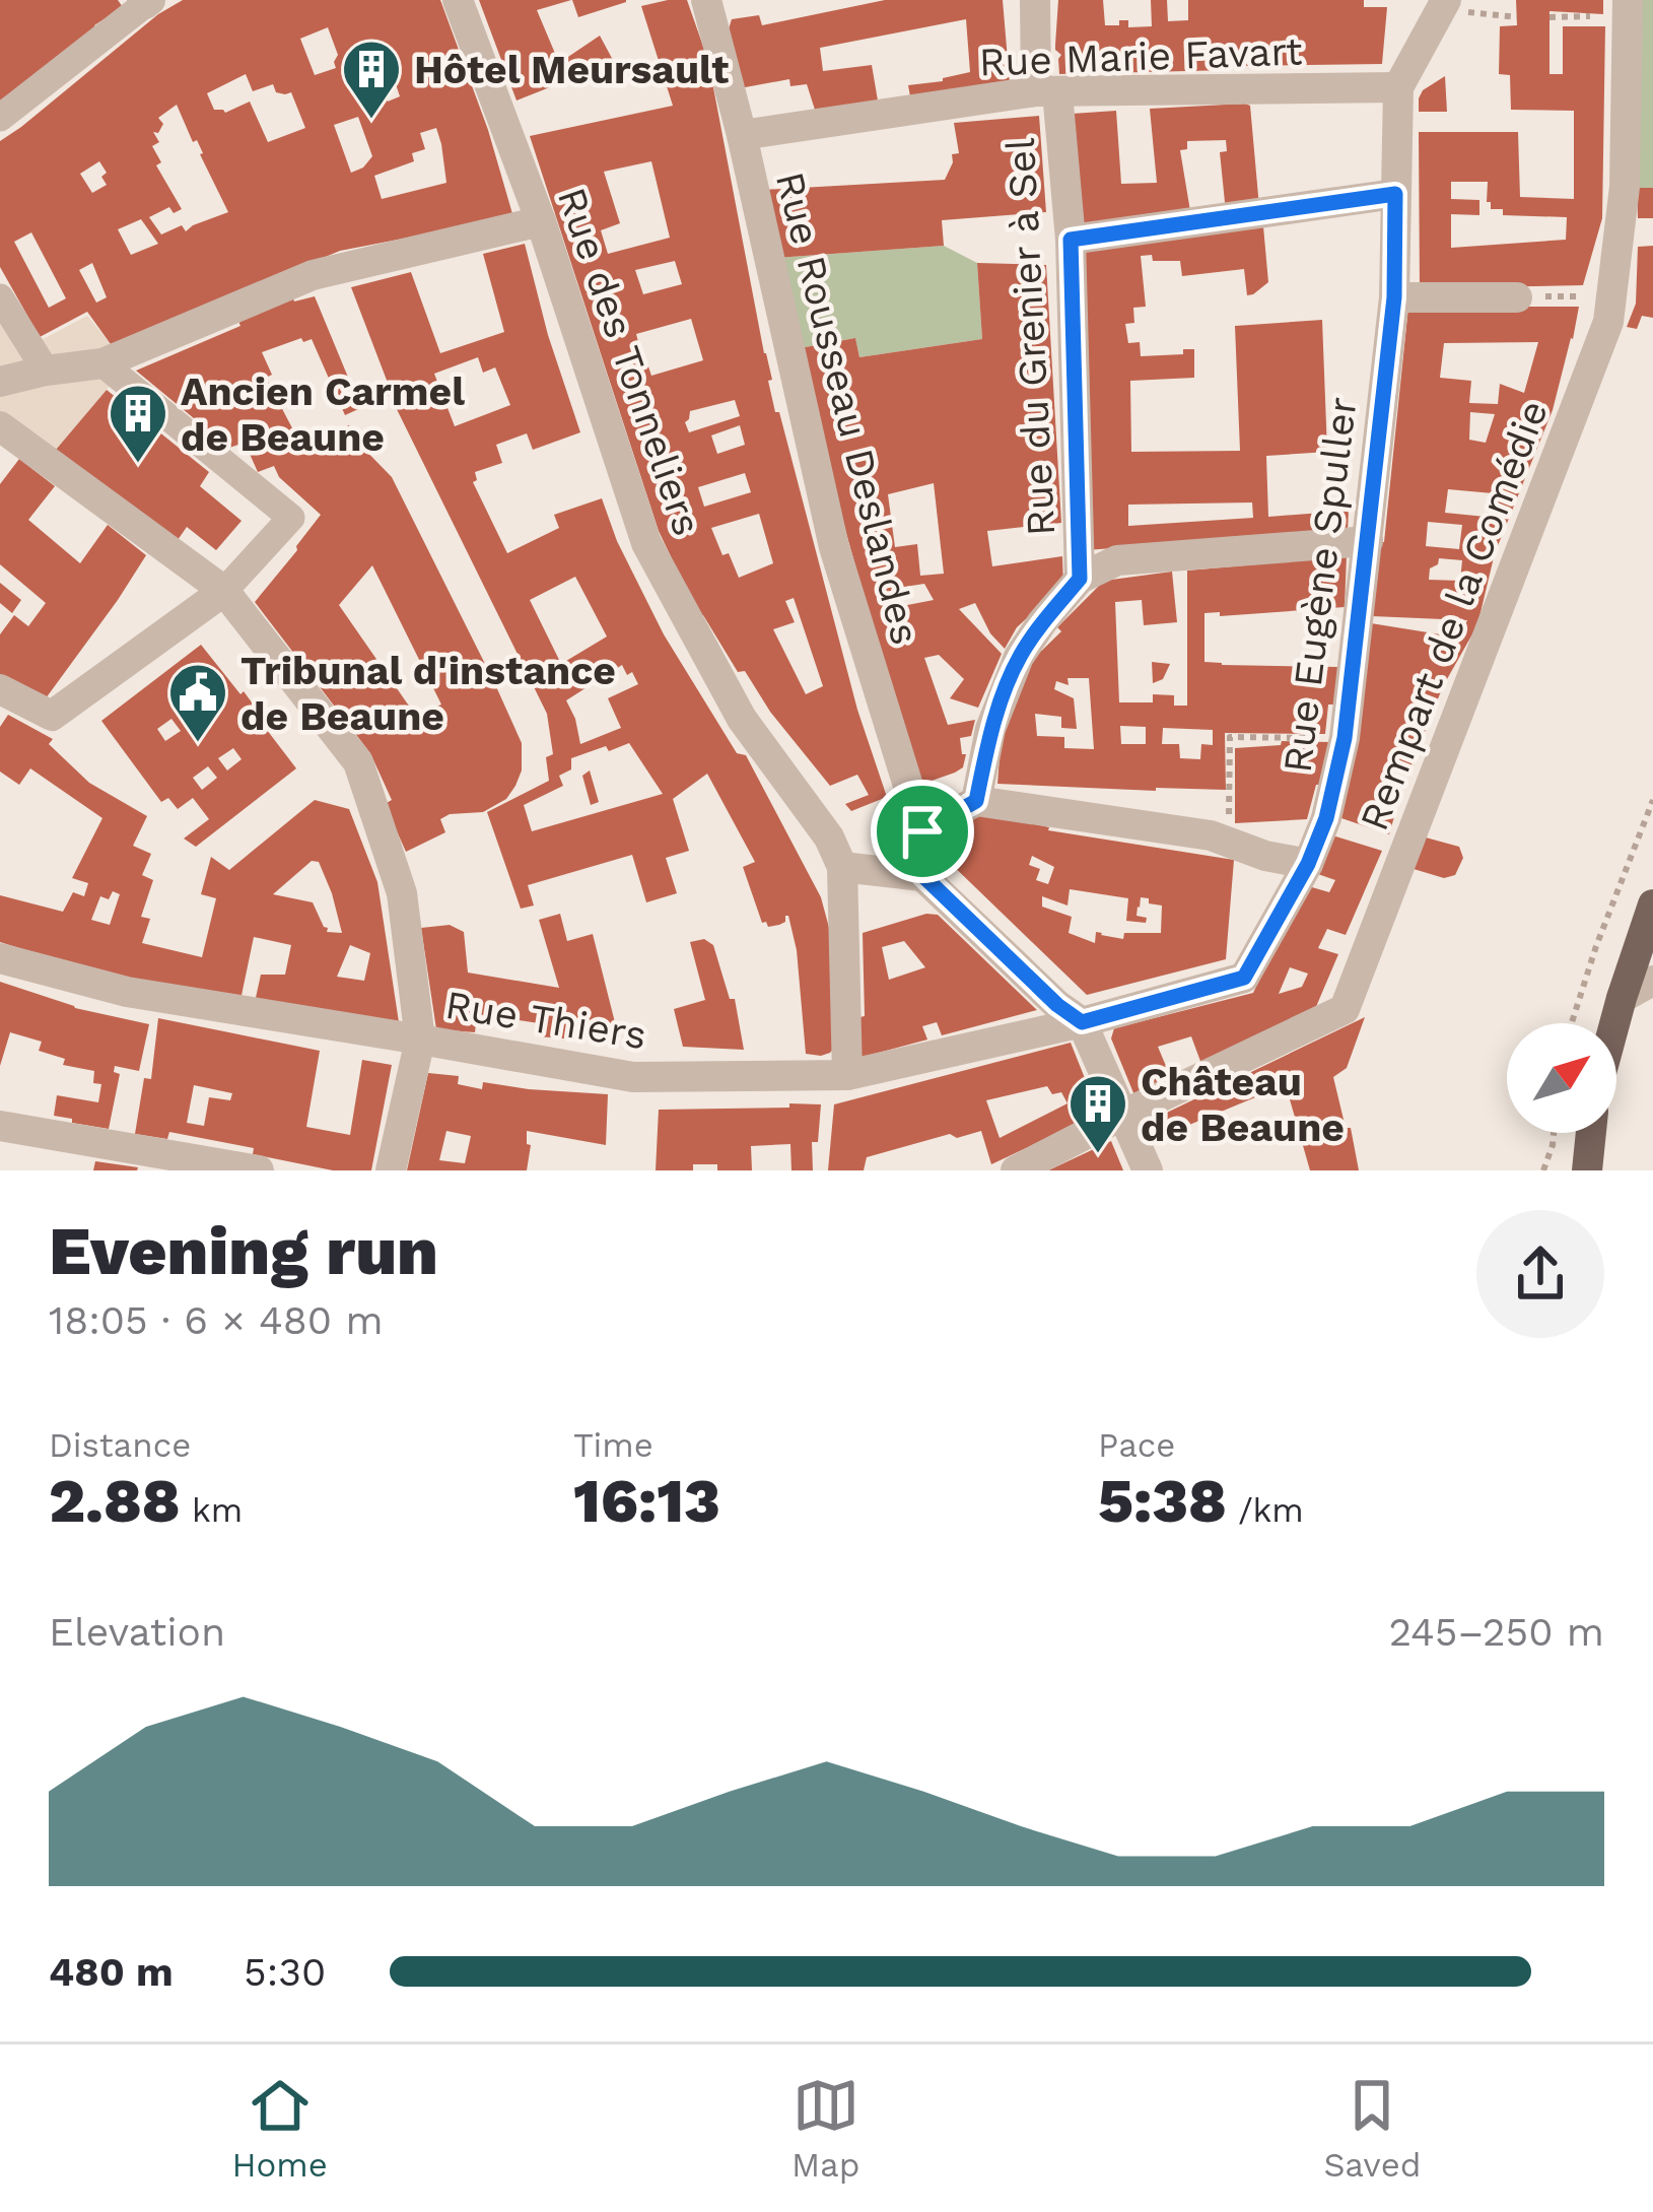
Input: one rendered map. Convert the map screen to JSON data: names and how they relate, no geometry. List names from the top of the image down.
{
  "streets": {
    "street": [
      "Rue Marie Favart",
      "Rue du Grenier à Sel",
      "Rue des Tonneliers",
      "Rue Rousseau Deslandes",
      "Rue Eugène Spuller",
      "Rempart de la Comédie",
      "Rue Thiers"
    ]
  },
  "crossings": [
    ["Rue Marie Favart", "Rue du Grenier à Sel"],
    ["Rue Marie Favart", "Rue Rousseau Deslandes"],
    ["Rue Marie Favart", "Rue Eugène Spuller"],
    ["Rue des Tonneliers", "Rue Thiers"],
    ["Rue Eugène Spuller", "Rue Thiers"]
  ],
  "places": {
    "building": ["Hôtel Meursault", "Ancien Carmel de Beaune", "Château de Beaune"],
    "public building": ["Tribunal d'instance de Beaune"]
  },
  "north": "top right",
  "page": {
    "heading": ["Evening run", "18:05 · 6 × 480 m"],
    "stats": [
      ["Distance", "2.88 km"],
      ["Time", "16:13"],
      ["Pace", "5:38 /km"]
    ],
    "chart": ["Elevation", "245–250 m"],
    "list": [
      {
        "name": "480 m",
        "note": "5:30"
      }
    ],
    "tabs": ["Home", "Map", "Saved"]
  }
}
